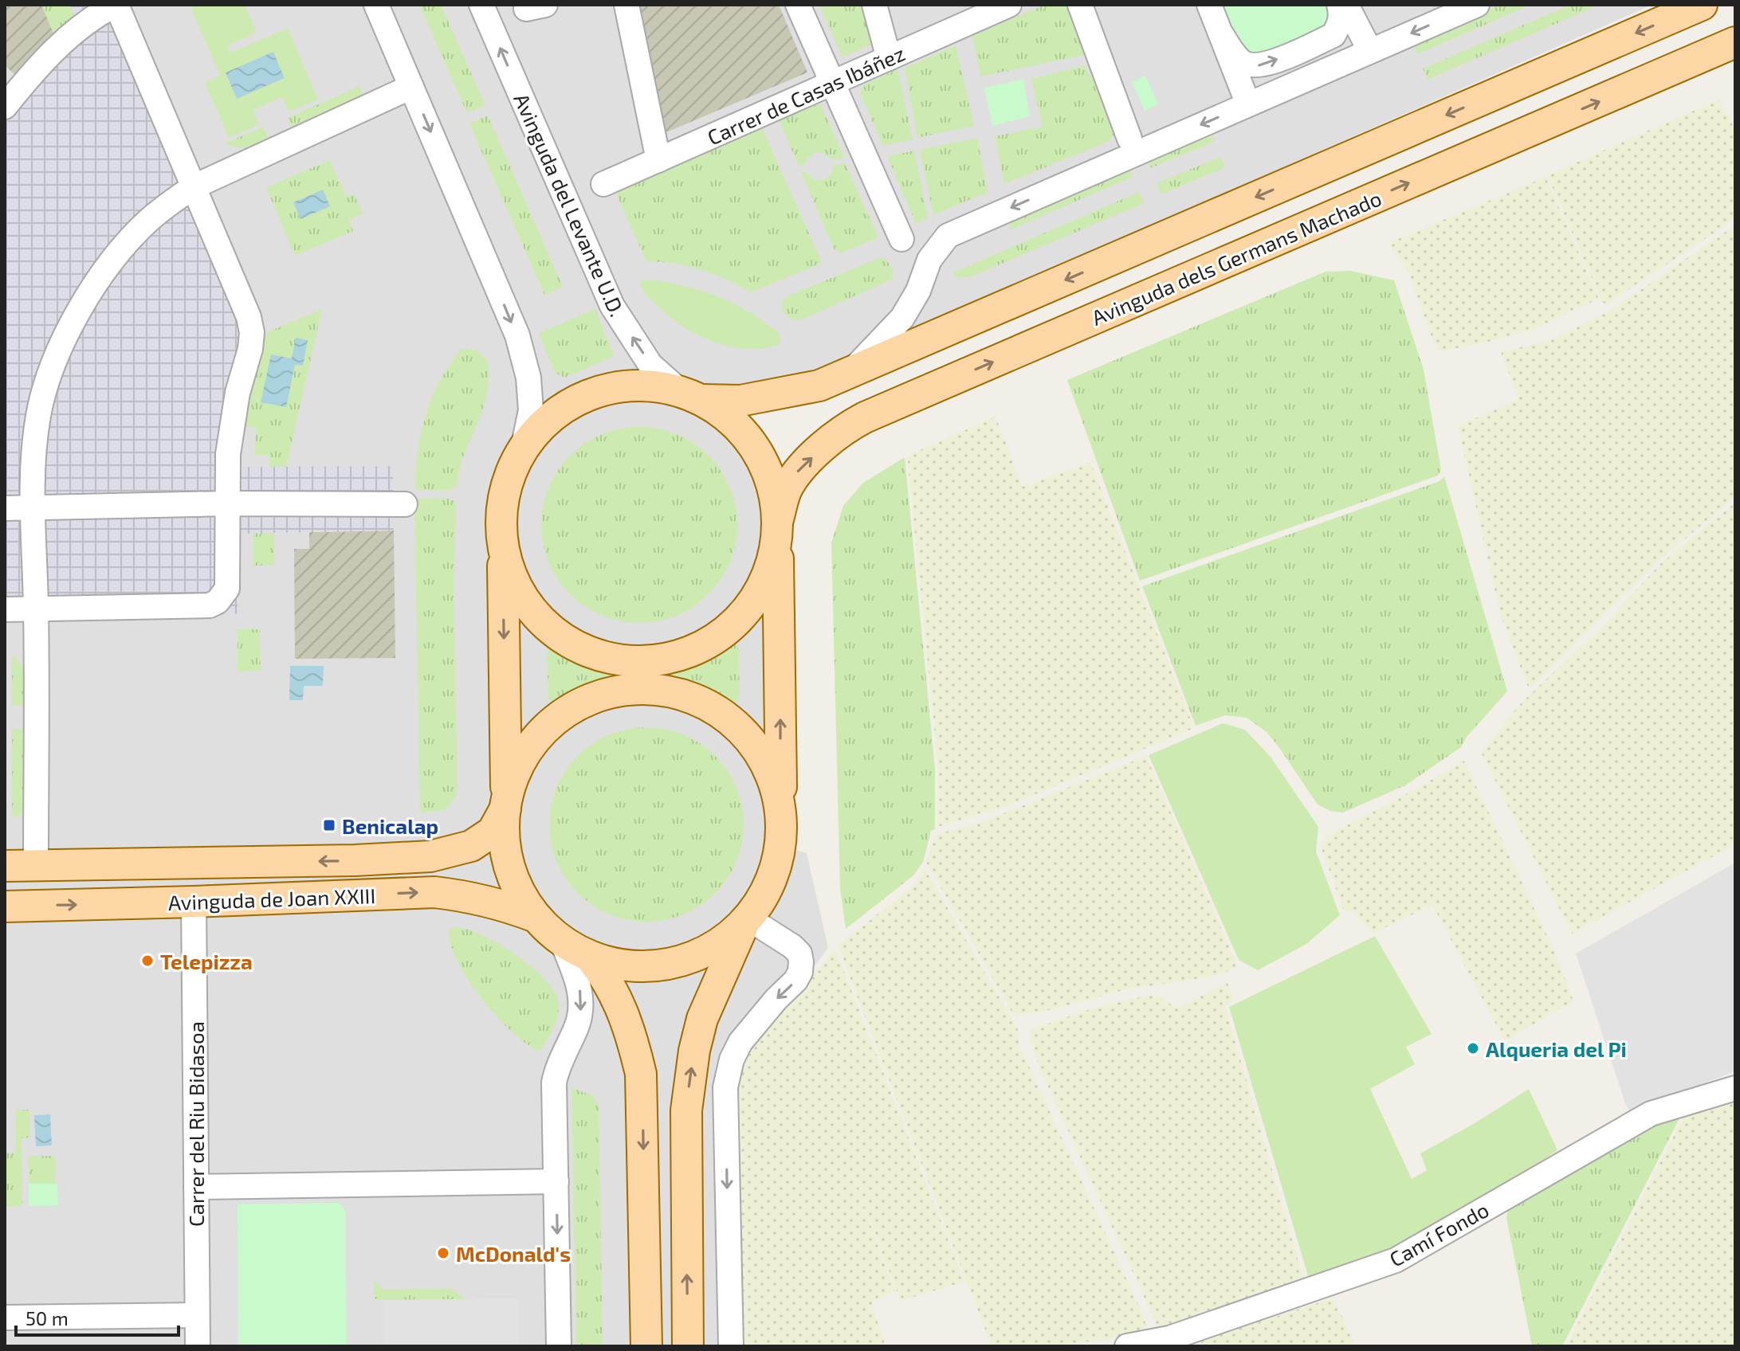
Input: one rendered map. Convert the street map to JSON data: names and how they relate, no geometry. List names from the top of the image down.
{
  "streets": {
    "main road": ["Avinguda dels Germans Machado", "Avinguda de Joan XXIII"],
    "street": [
      "Carrer de Casas Ibáñez",
      "Avinguda del Levante U.D.",
      "Carrer del Riu Bidasoa",
      "Camí Fondo"
    ]
  },
  "crossings": [
    ["Avinguda de Joan XXIII", "Carrer del Riu Bidasoa"]
  ],
  "places": {
    "transit": ["Benicalap"],
    "other": ["Telepizza", "Alqueria del Pi", "McDonald's"]
  },
  "scale_bar": "50 m"
}
